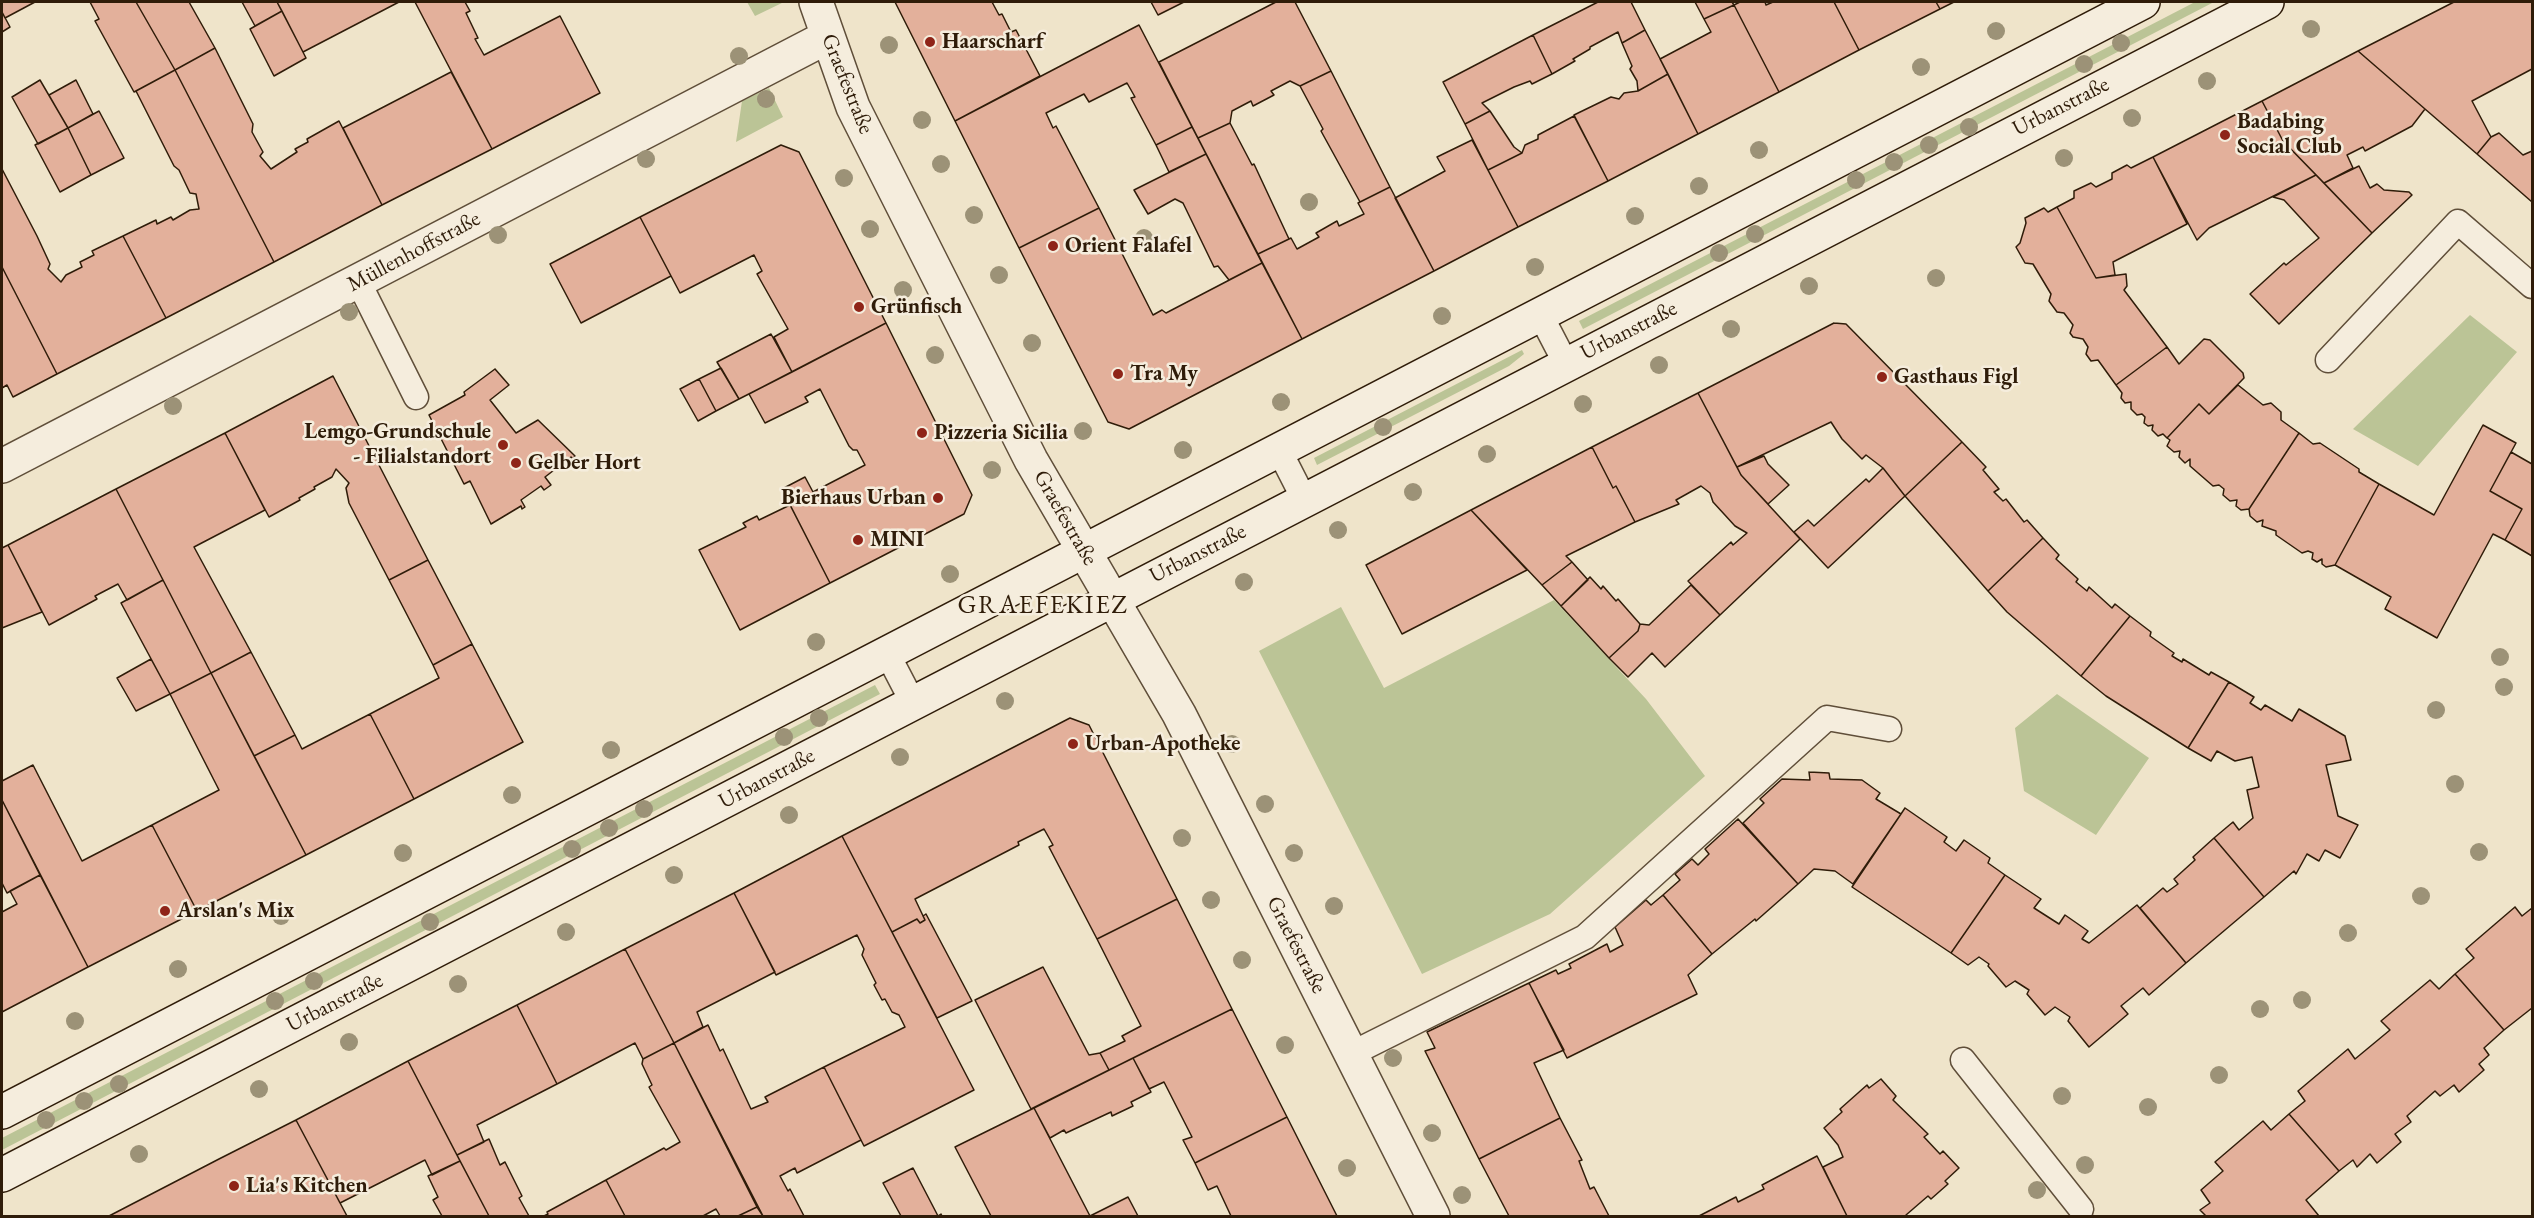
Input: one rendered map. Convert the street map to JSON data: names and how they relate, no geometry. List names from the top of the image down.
{
  "streets": {
    "main road": ["Graefestraße", "Urbanstraße", "Müllenhoffstraße"]
  },
  "crossings": [
    ["Graefestraße", "Urbanstraße"],
    ["Graefestraße", "Müllenhoffstraße"]
  ],
  "districts": ["GRAEFEKIEZ"],
  "places": [
    "Haarscharf",
    "Badabing Social Club",
    "Orient Falafel",
    "Grünfisch",
    "Tra My",
    "Gasthaus Figl",
    "Pizzeria Sicilia",
    "Lemgo-Grundschule - Filialstandort",
    "Gelber Hort",
    "Bierhaus Urban",
    "MINI",
    "Urban-Apotheke",
    "Arslan's Mix",
    "Lia's Kitchen"
  ]
}
